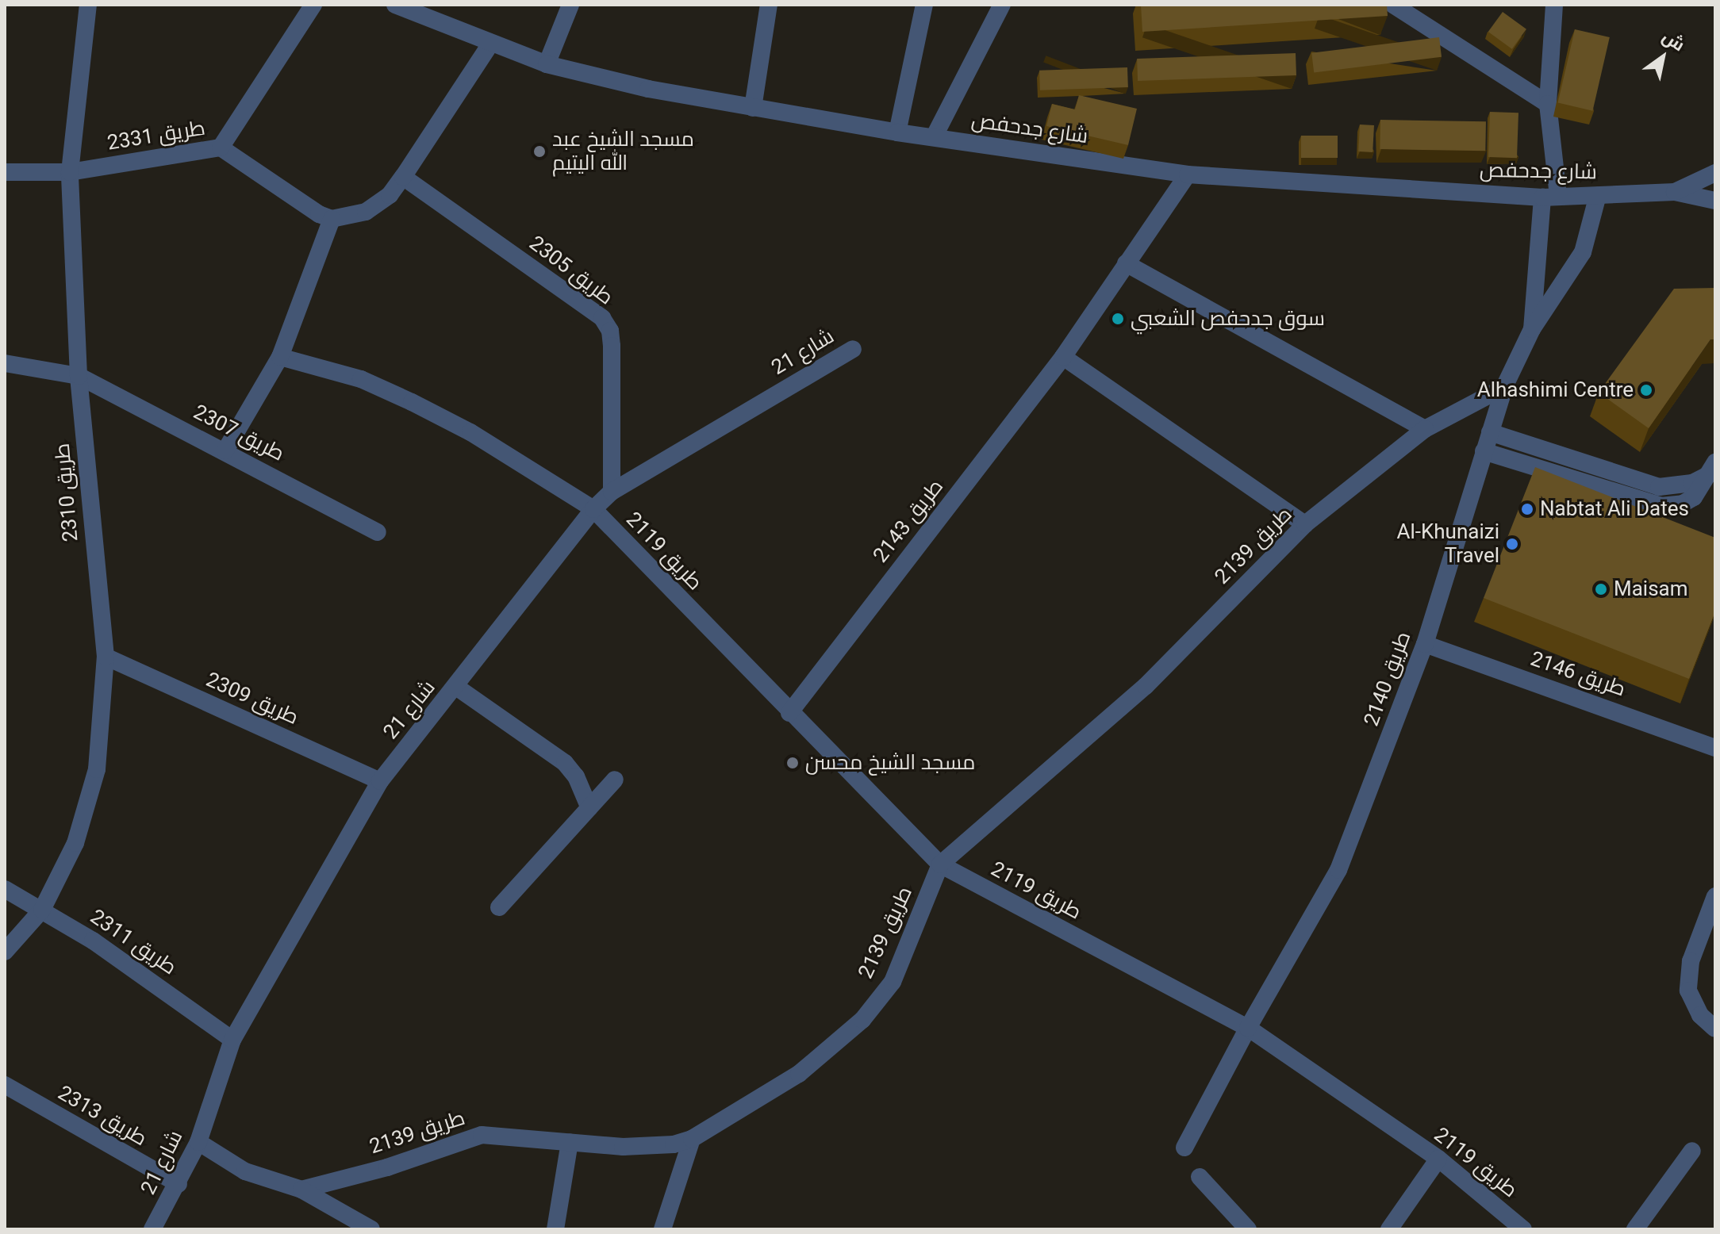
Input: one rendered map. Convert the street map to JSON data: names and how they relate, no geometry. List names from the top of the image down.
{
  "streets": {
    "street": [
      "شارع جدحفص",
      "طريق 2331",
      "طريق 2305",
      "شارع 21",
      "طريق 2307",
      "طريق 2310",
      "طريق 2143",
      "طريق 2139",
      "طريق 2119",
      "طريق 2146",
      "طريق 2140",
      "طريق 2309",
      "طريق 2311",
      "طريق 2313"
    ]
  },
  "crossings": [
    ["شارع جدحفص", "طريق 2143"],
    ["شارع جدحفص", "طريق 2140"],
    ["طريق 2331", "طريق 2310"],
    ["طريق 2305", "شارع 21"],
    ["شارع 21", "طريق 2119"],
    ["شارع 21", "طريق 2309"],
    ["شارع 21", "طريق 2311"],
    ["شارع 21", "طريق 2313"],
    ["طريق 2307", "طريق 2310"],
    ["طريق 2310", "طريق 2309"],
    ["طريق 2310", "طريق 2311"],
    ["طريق 2143", "طريق 2119"],
    ["طريق 2139", "طريق 2119"],
    ["طريق 2119", "طريق 2140"],
    ["طريق 2146", "طريق 2140"]
  ],
  "places": [
    "مسجد الشيخ عبد الله اليتيم",
    "سوق جدحفص الشعبي",
    "Alhashimi Centre",
    "Nabtat Ali Dates",
    "Al-Khunaizi Travel",
    "Maisam",
    "مسجد الشيخ محسن"
  ],
  "north": "top right"
}
